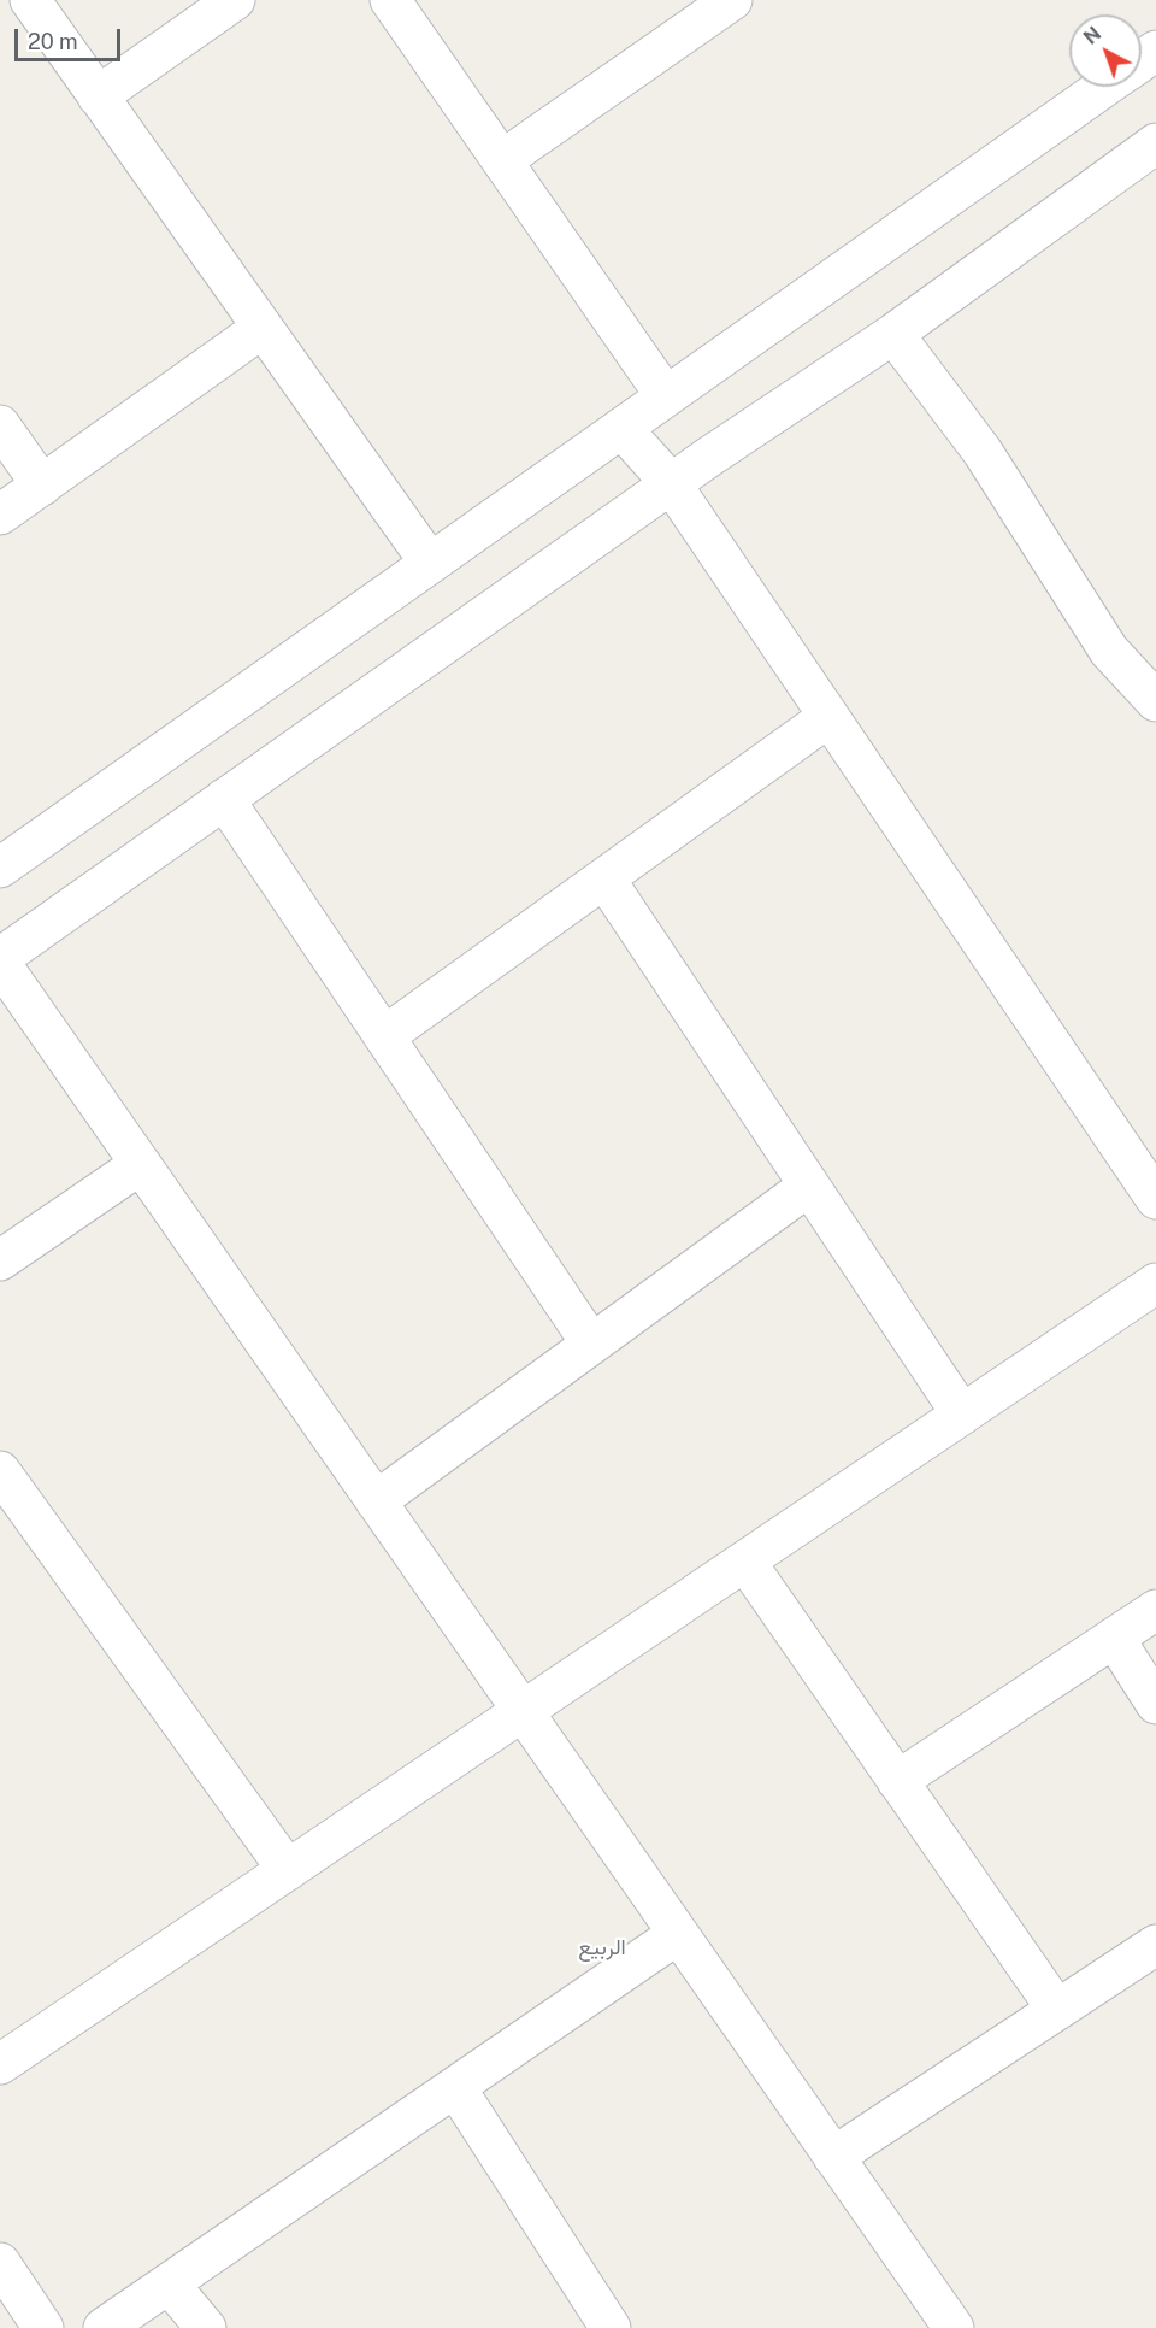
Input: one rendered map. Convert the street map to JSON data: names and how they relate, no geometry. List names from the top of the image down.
{
  "districts": ["الربيع"],
  "scale_bar": "20 m",
  "north": "top left"
}
